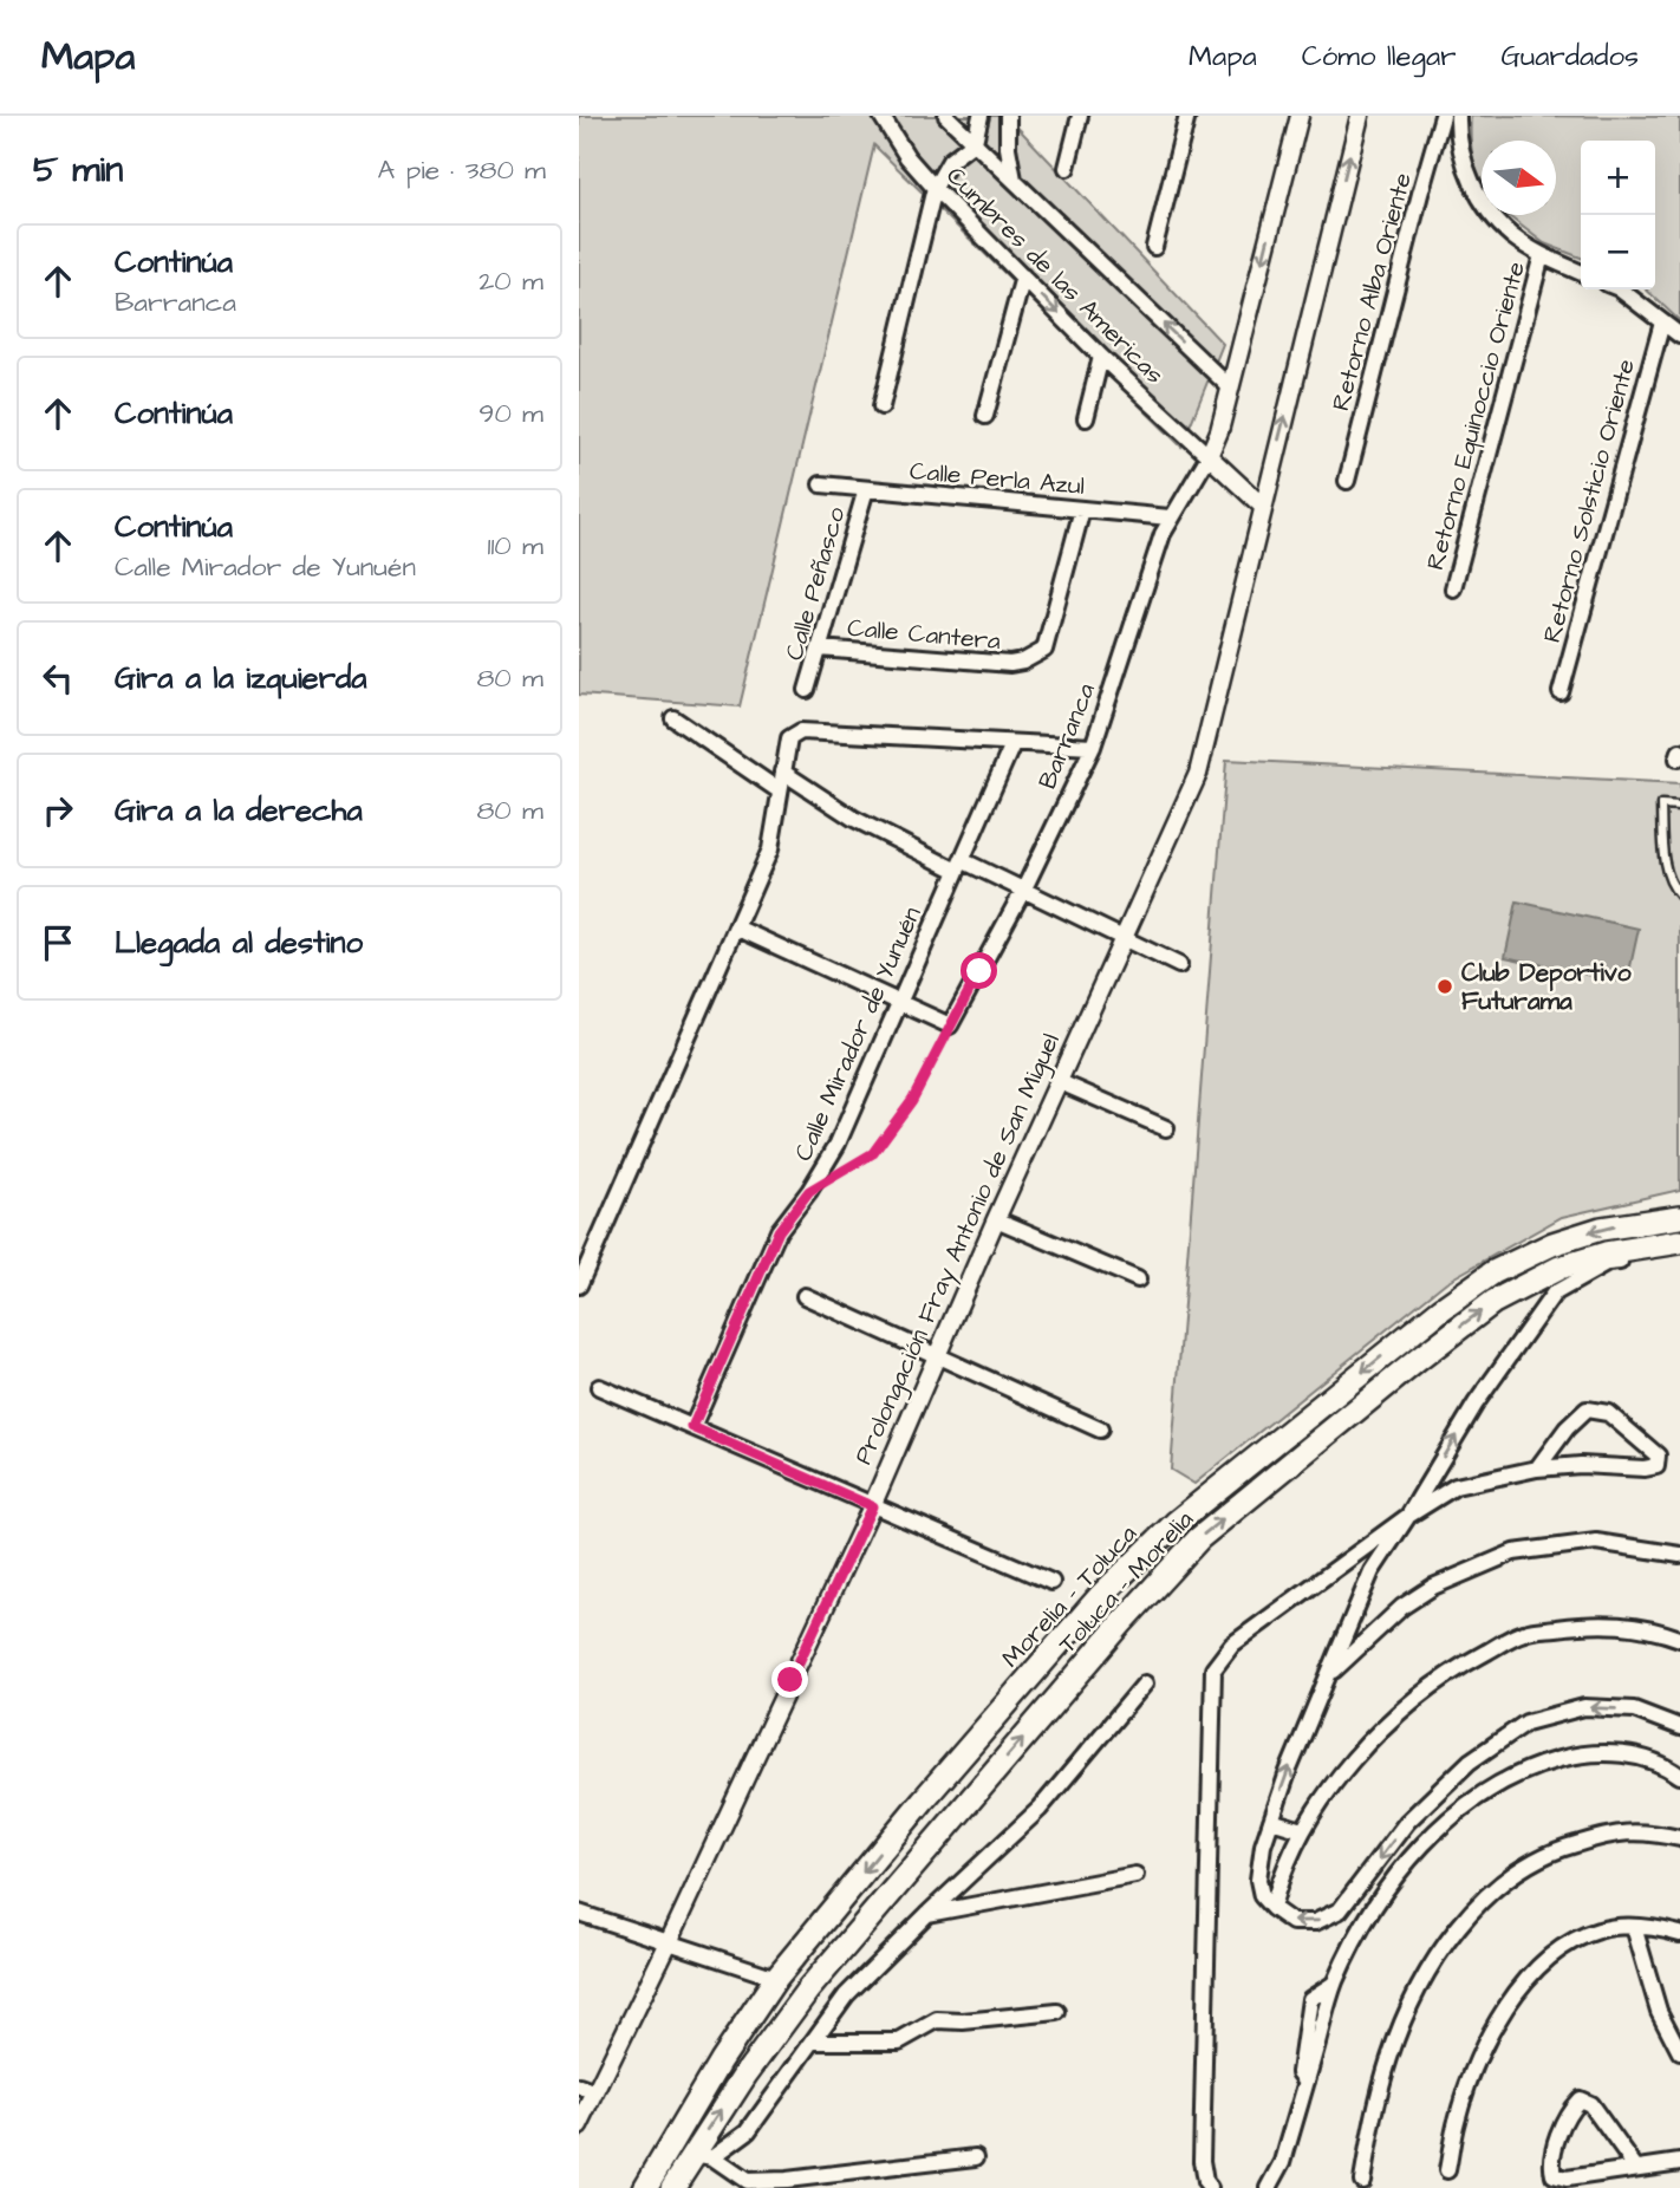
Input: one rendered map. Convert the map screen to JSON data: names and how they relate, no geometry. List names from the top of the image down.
{
  "streets": {
    "main road": ["Toluca - Morelia", "Morelia - Toluca"],
    "street": [
      "Cumbres de las Americas",
      "Retorno Alba Oriente",
      "Retorno Equinoccio Oriente",
      "Calle Perla Azul",
      "Retorno Solsticio Oriente",
      "Calle Peñasco",
      "Calle Cantera",
      "Barranca",
      "Calle Mirador de Yunuén",
      "Prolongación Fray Antonio de San Miguel"
    ]
  },
  "crossings": [
    ["Cumbres de las Americas", "Barranca"],
    ["Calle Perla Azul", "Calle Peñasco"],
    ["Calle Perla Azul", "Calle Cantera"],
    ["Calle Perla Azul", "Barranca"],
    ["Calle Peñasco", "Calle Cantera"]
  ],
  "one_way": ["Toluca - Morelia", "Morelia - Toluca"],
  "places": ["Club Deportivo Futurama"],
  "north": "right",
  "page": {
    "header": "Mapa",
    "nav": ["Mapa", "Cómo llegar", "Guardados"],
    "heading": ["5 min", "A pie · 380 m"],
    "map_buttons": ["+", "−"],
    "list": [
      ["Continúa", "Barranca", "20 m"],
      ["Continúa", "90 m"],
      ["Continúa", "Calle Mirador de Yunuén", "110 m"],
      ["Gira a la izquierda", "80 m"],
      ["Gira a la derecha", "80 m"],
      "Llegada al destino"
    ]
  }
}
